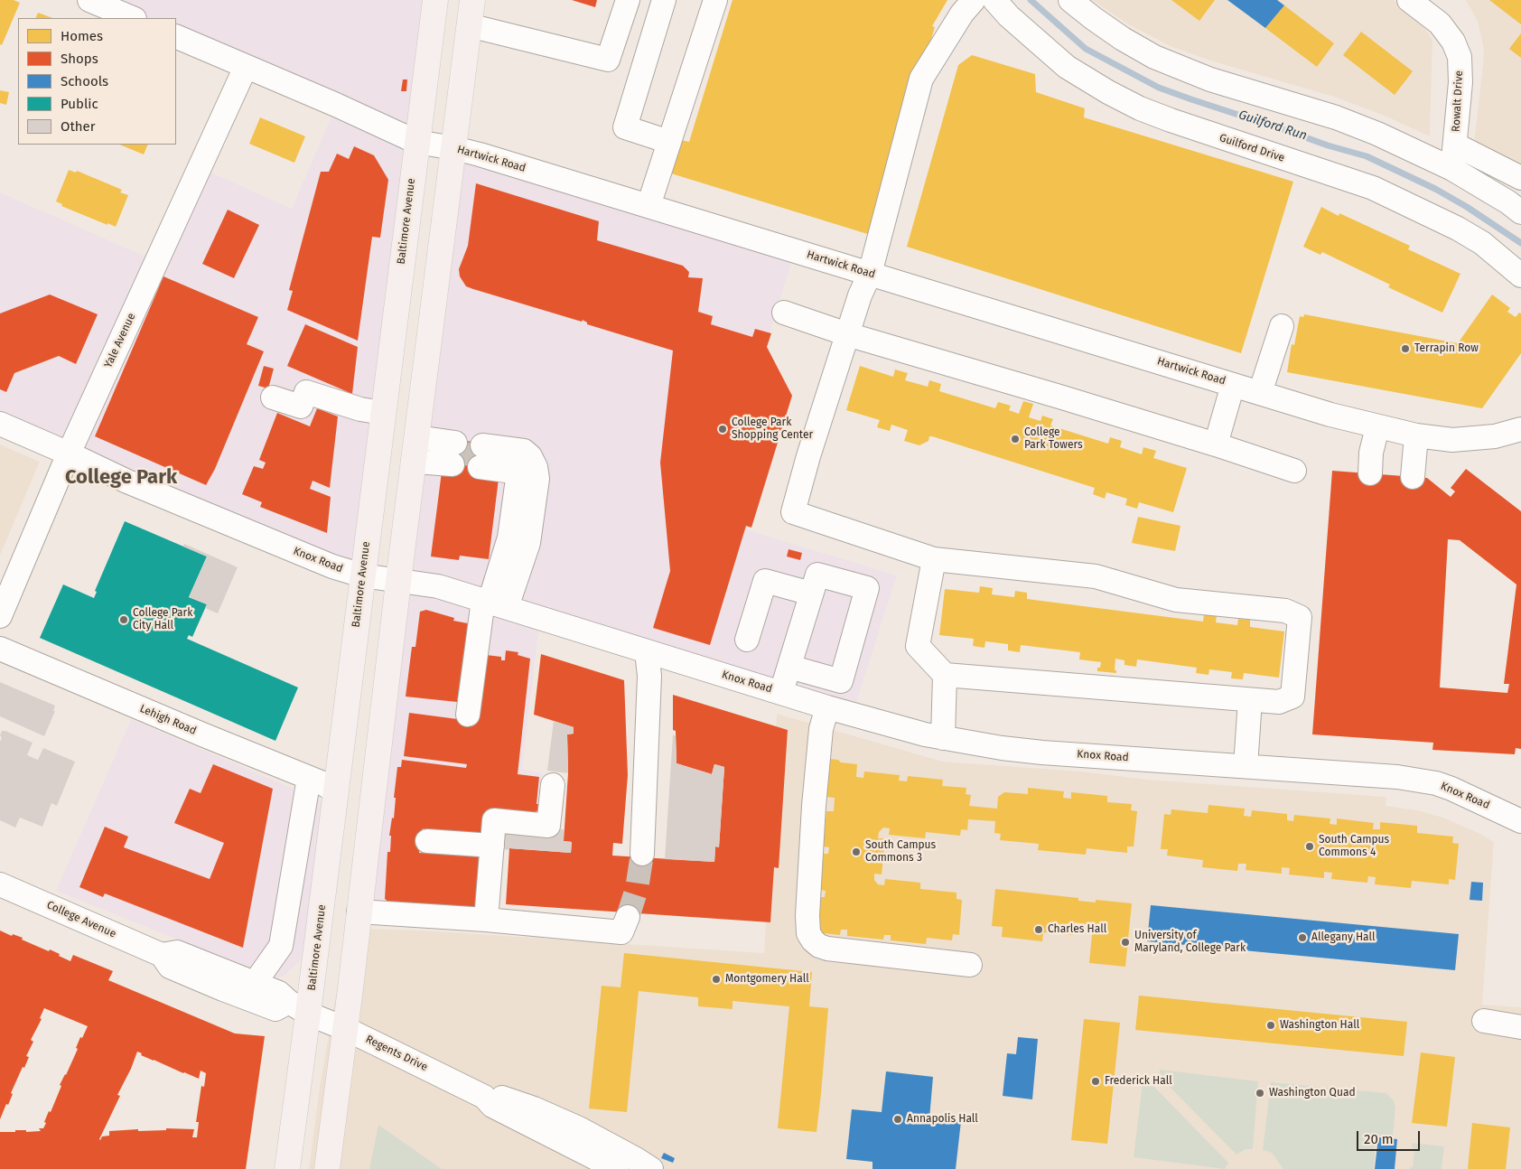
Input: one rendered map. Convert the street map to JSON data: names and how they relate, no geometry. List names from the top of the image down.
{
  "streets": {
    "main road": ["Baltimore Avenue"],
    "street": [
      "Rowalt Drive",
      "Guilford Drive",
      "Hartwick Road",
      "Yale Avenue",
      "Knox Road",
      "Lehigh Road",
      "College Avenue",
      "Regents Drive"
    ]
  },
  "crossings": [
    ["Hartwick Road", "Baltimore Avenue"],
    ["Hartwick Road", "Yale Avenue"],
    ["Baltimore Avenue", "Knox Road"],
    ["Baltimore Avenue", "Lehigh Road"],
    ["Baltimore Avenue", "College Avenue"],
    ["Baltimore Avenue", "Regents Drive"],
    ["Yale Avenue", "Knox Road"],
    ["College Avenue", "Regents Drive"]
  ],
  "districts": ["College Park"],
  "water": ["Guilford Run"],
  "places": [
    "Terrapin Row",
    "College Park Shopping Center",
    "College Park Towers",
    "College Park City Hall",
    "South Campus Commons 4",
    "South Campus Commons 3",
    "Charles Hall",
    "Allegany Hall",
    "University of Maryland, College Park",
    "Montgomery Hall",
    "Washington Hall",
    "Frederick Hall",
    "Washington Quad",
    "Annapolis Hall"
  ],
  "legend": [
    "Homes",
    "Shops",
    "Schools",
    "Public",
    "Other"
  ],
  "scale_bar": "20 m"
}
